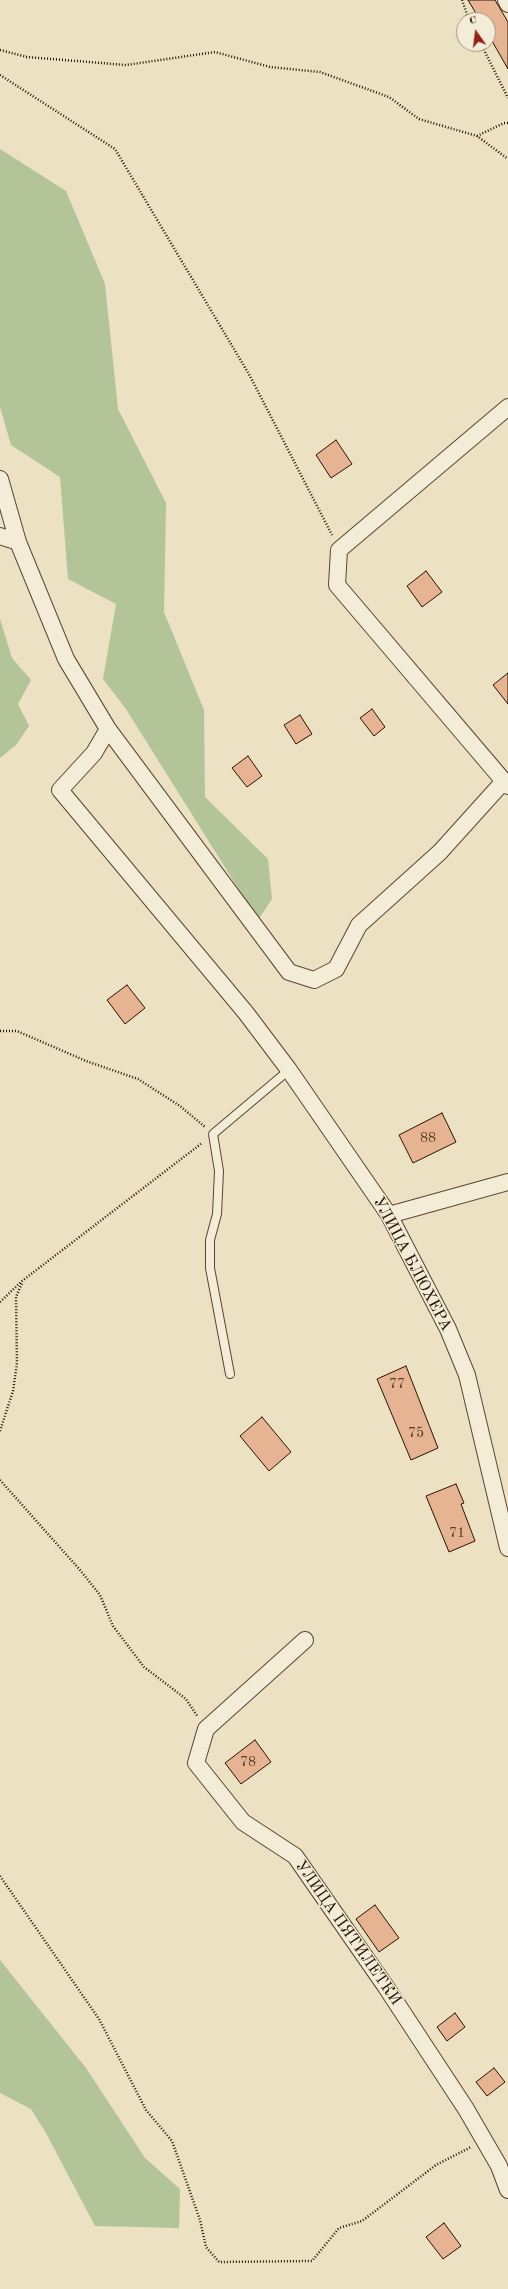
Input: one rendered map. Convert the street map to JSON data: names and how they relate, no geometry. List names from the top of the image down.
{
  "streets": {
    "street": ["УЛИЦА БЛЮХЕРА", "УЛИЦА ПЯТИЛЕТКИ"]
  },
  "house_numbers": [
    "88",
    "77",
    "75",
    "71",
    "78"
  ],
  "north": "top"
}
